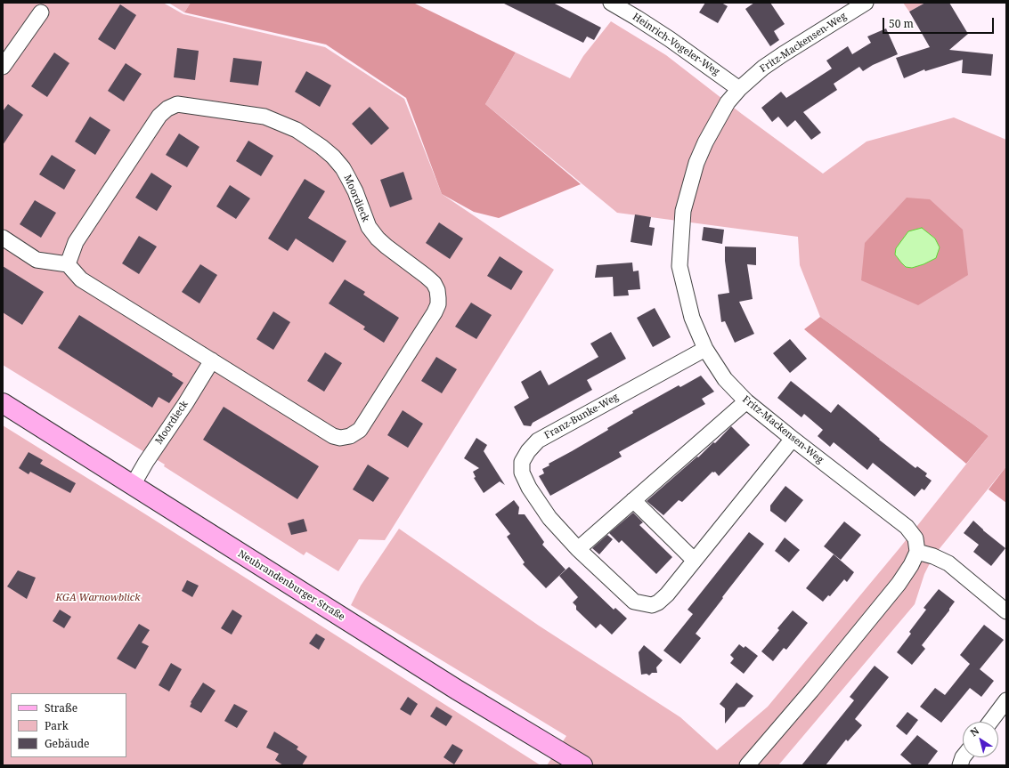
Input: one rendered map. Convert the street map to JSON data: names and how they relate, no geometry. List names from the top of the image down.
{
  "streets": {
    "main road": ["Neubrandenburger Straße"],
    "street": [
      "Fritz-Mackensen-Weg",
      "Heinrich-Vogeler-Weg",
      "Moordieck",
      "Franz-Bunke-Weg"
    ]
  },
  "crossings": [
    ["Fritz-Mackensen-Weg", "Heinrich-Vogeler-Weg"],
    ["Fritz-Mackensen-Weg", "Franz-Bunke-Weg"],
    ["Moordieck", "Neubrandenburger Straße"]
  ],
  "parks": ["KGA Warnowblick"],
  "legend": ["Straße", "Park", "Gebäude"],
  "scale_bar": "50 m",
  "north": "top left"
}
